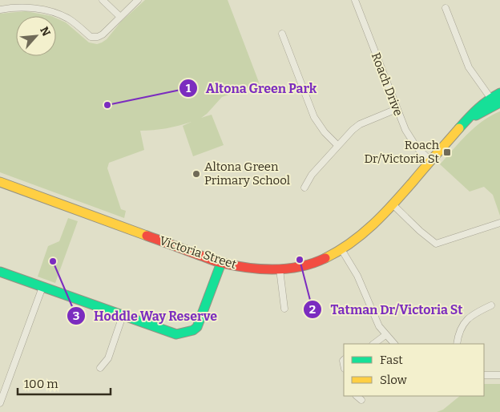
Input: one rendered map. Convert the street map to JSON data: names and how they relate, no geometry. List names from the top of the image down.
{
  "streets": {
    "street": ["Roach Drive", "Victoria Street"]
  },
  "crossings": [
    ["Roach Drive", "Victoria Street"]
  ],
  "places": {
    "other": [
      "Altona Green Park",
      "Altona Green Primary School",
      "Tatman Dr/Victoria St",
      "Hoddle Way Reserve"
    ],
    "transit": ["Roach Dr/Victoria St"]
  },
  "legend": ["Fast", "Slow"],
  "scale_bar": "100 m",
  "north": "top right"
}
